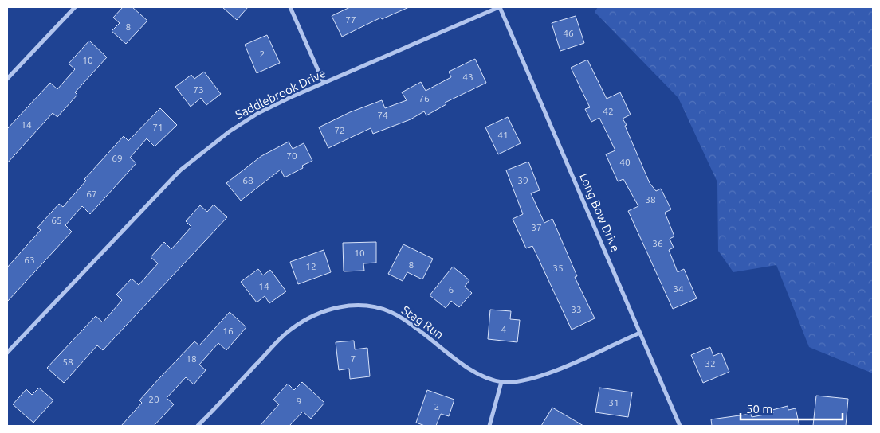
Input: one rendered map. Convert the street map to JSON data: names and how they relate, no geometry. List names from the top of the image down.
{
  "streets": {
    "street": ["Saddlebrook Drive", "Long Bow Drive", "Stag Run"]
  },
  "crossings": [
    ["Saddlebrook Drive", "Long Bow Drive"],
    ["Long Bow Drive", "Stag Run"]
  ],
  "house_numbers": [
    "77",
    "8",
    "46",
    "2",
    "10",
    "43",
    "73",
    "76",
    "42",
    "74",
    "14",
    "71",
    "72",
    "41",
    "70",
    "69",
    "40",
    "68",
    "39",
    "67",
    "38",
    "65",
    "37",
    "36",
    "10",
    "63",
    "8",
    "12",
    "35",
    "14",
    "34",
    "6",
    "33",
    "4",
    "16",
    "18",
    "7",
    "58",
    "32",
    "20",
    "9",
    "31",
    "2"
  ],
  "scale_bar": "50 m"
}
